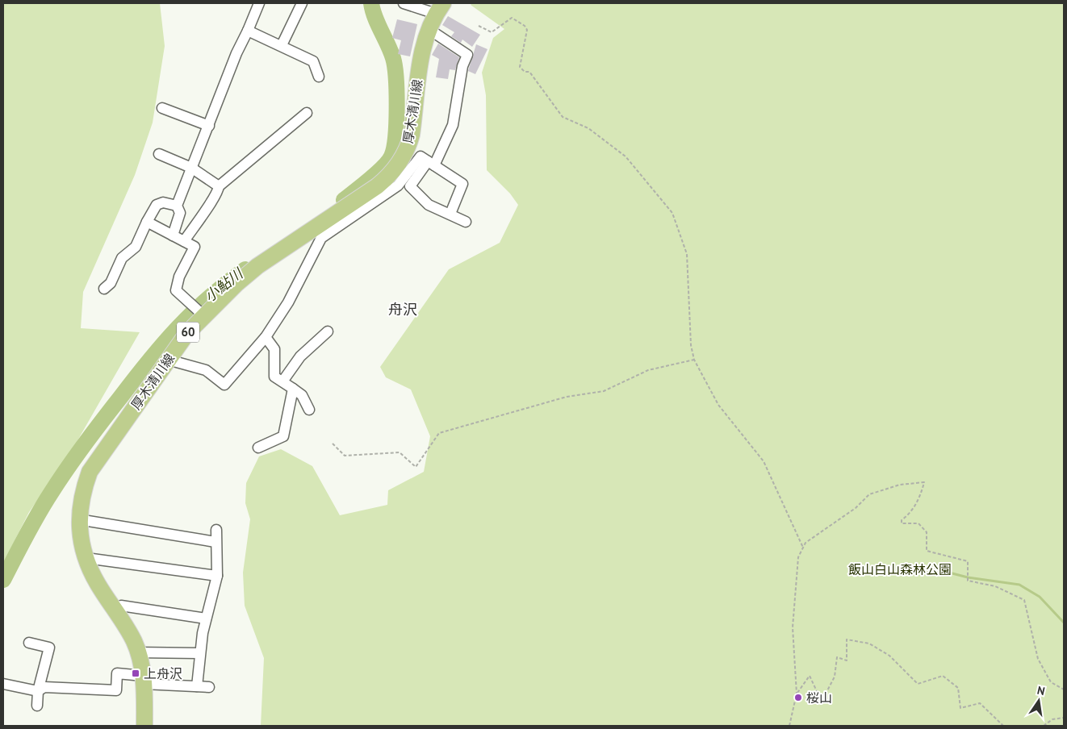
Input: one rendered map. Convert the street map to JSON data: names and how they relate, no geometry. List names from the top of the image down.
{
  "streets": {
    "main road": ["厚木清川線", "60"]
  },
  "districts": ["舟沢"],
  "water": ["小鮎川"],
  "parks": ["飯山白山森林公園"],
  "places": {
    "transit": ["上舟沢"],
    "other": ["桜山"]
  },
  "north": "top"
}
